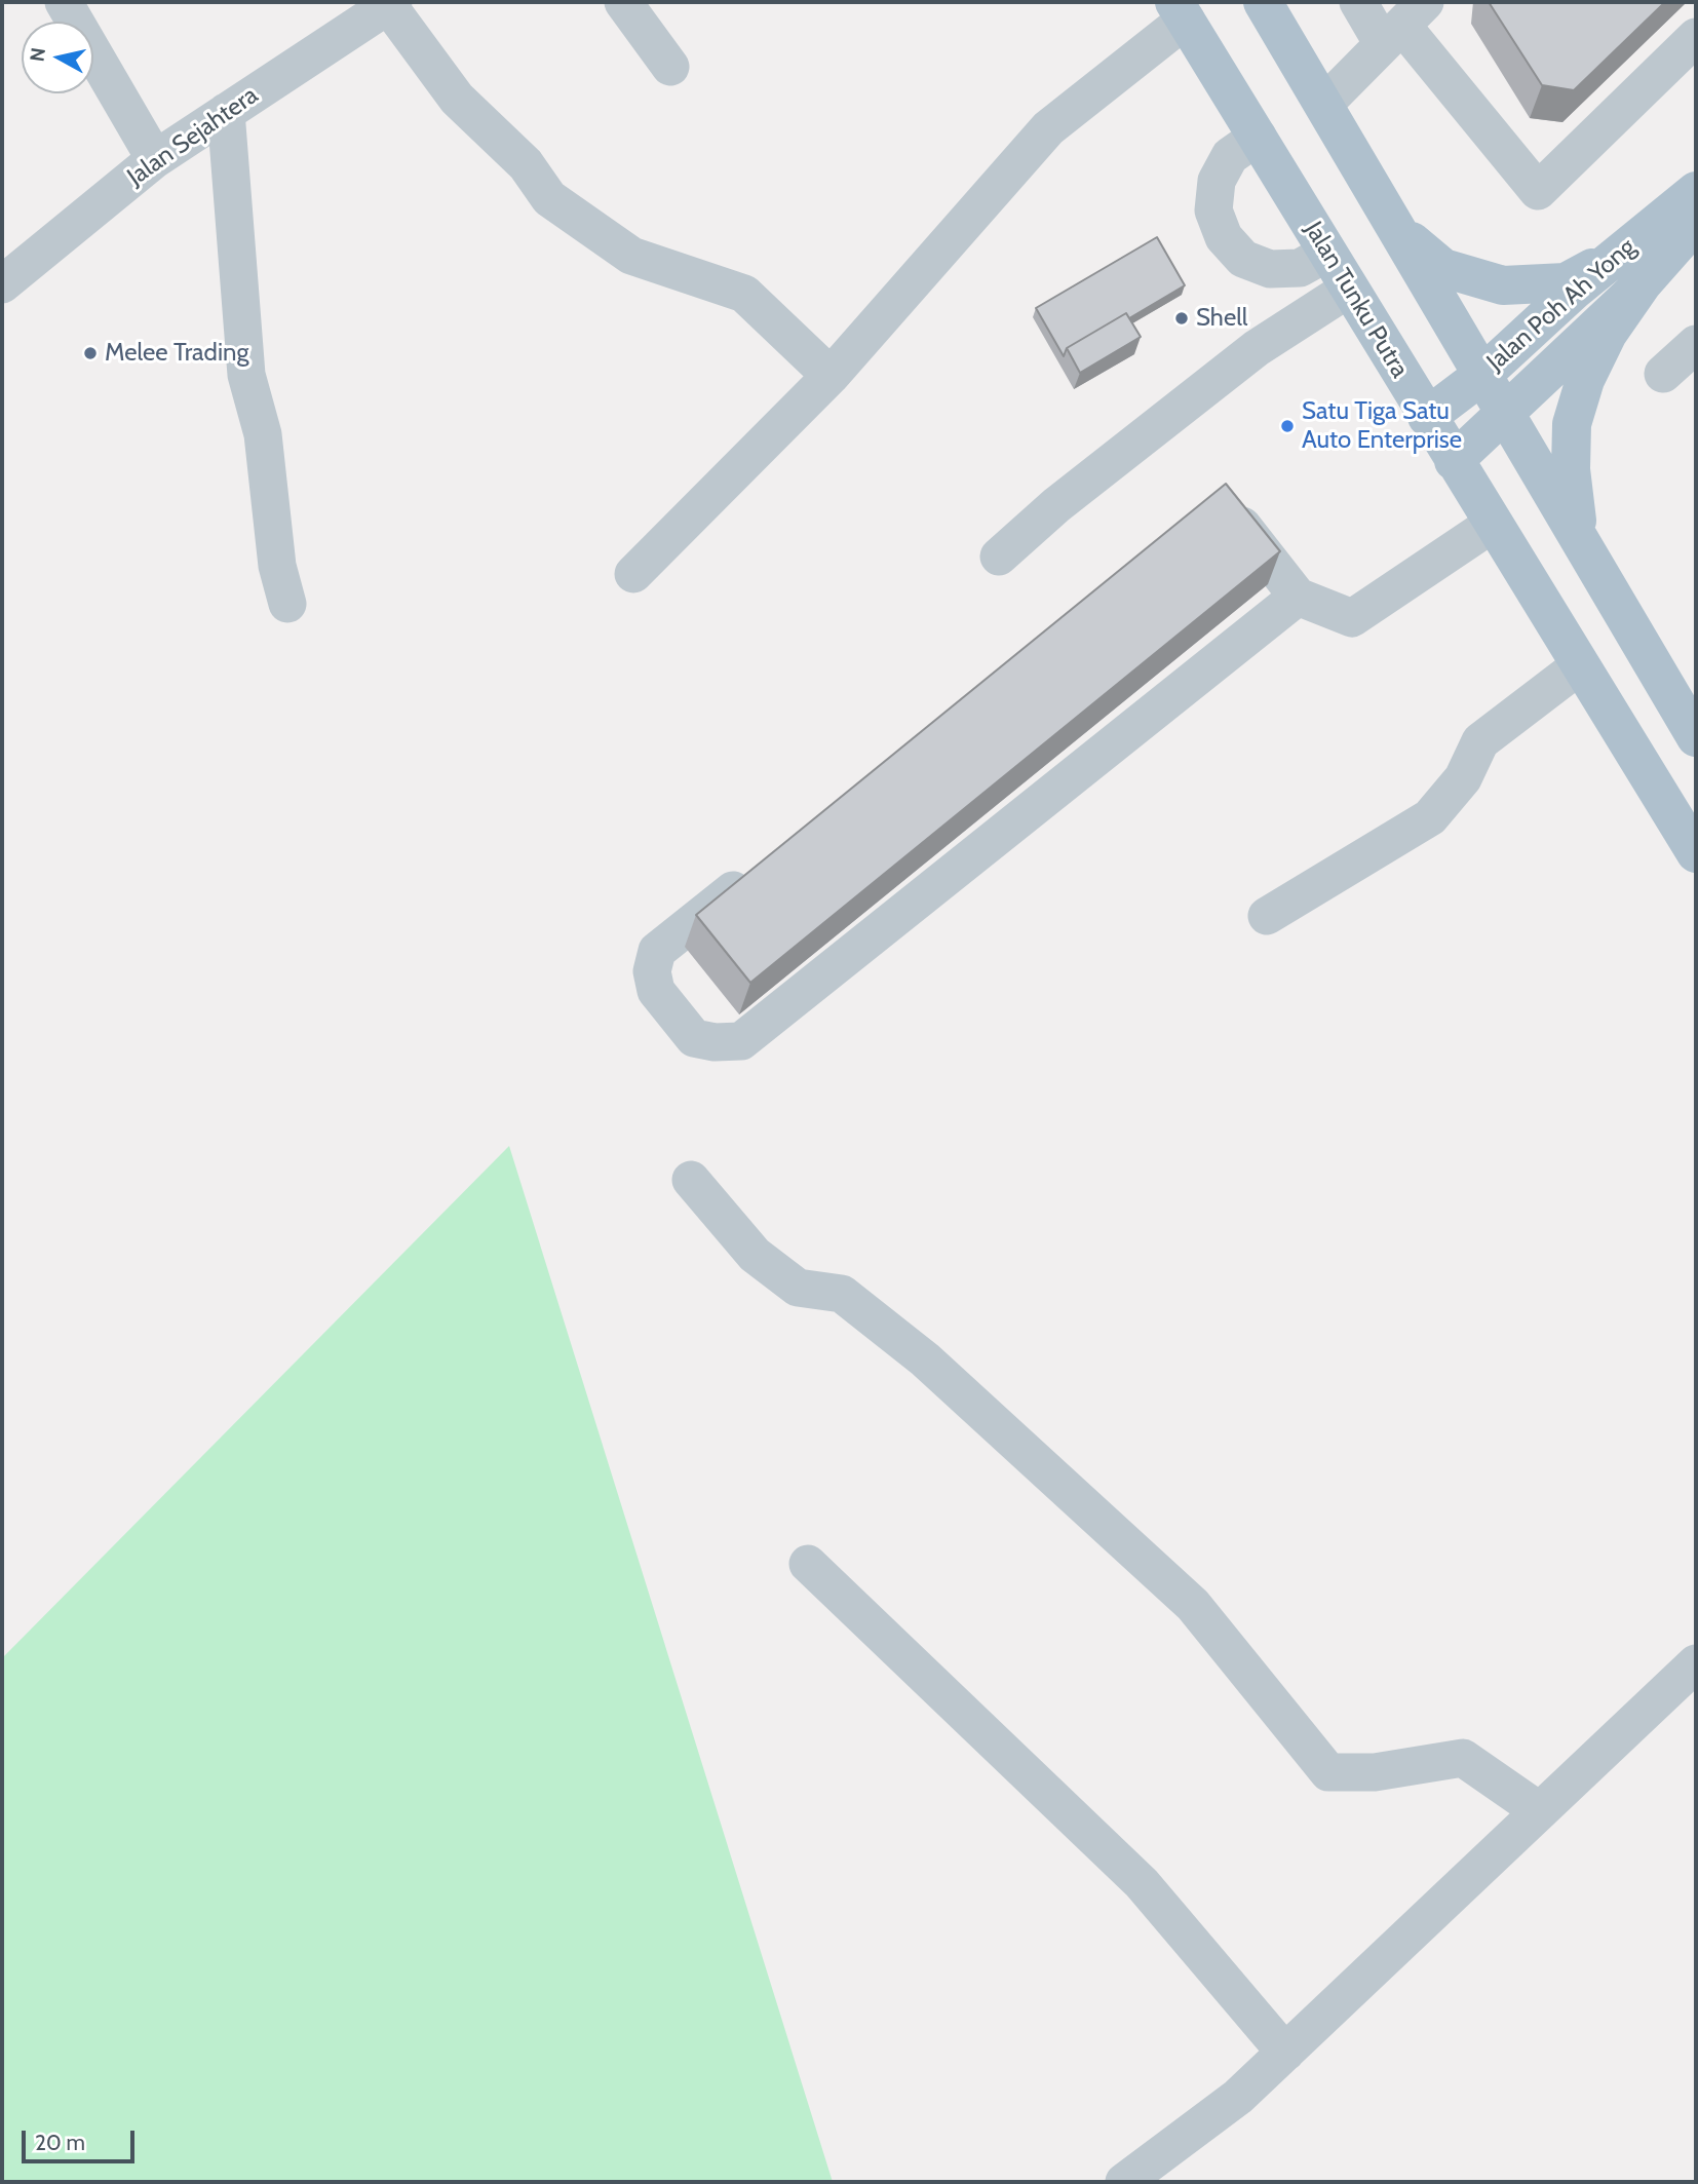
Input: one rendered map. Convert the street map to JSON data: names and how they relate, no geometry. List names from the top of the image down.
{
  "streets": {
    "main road": ["Jalan Tunku Putra", "Jalan Poh Ah Yong"],
    "street": ["Jalan Sejahtera"]
  },
  "crossings": [
    ["Jalan Tunku Putra", "Jalan Poh Ah Yong"]
  ],
  "places": ["Shell", "Melee Trading", "Satu Tiga Satu Auto Enterprise"],
  "scale_bar": "20 m",
  "north": "left"
}
